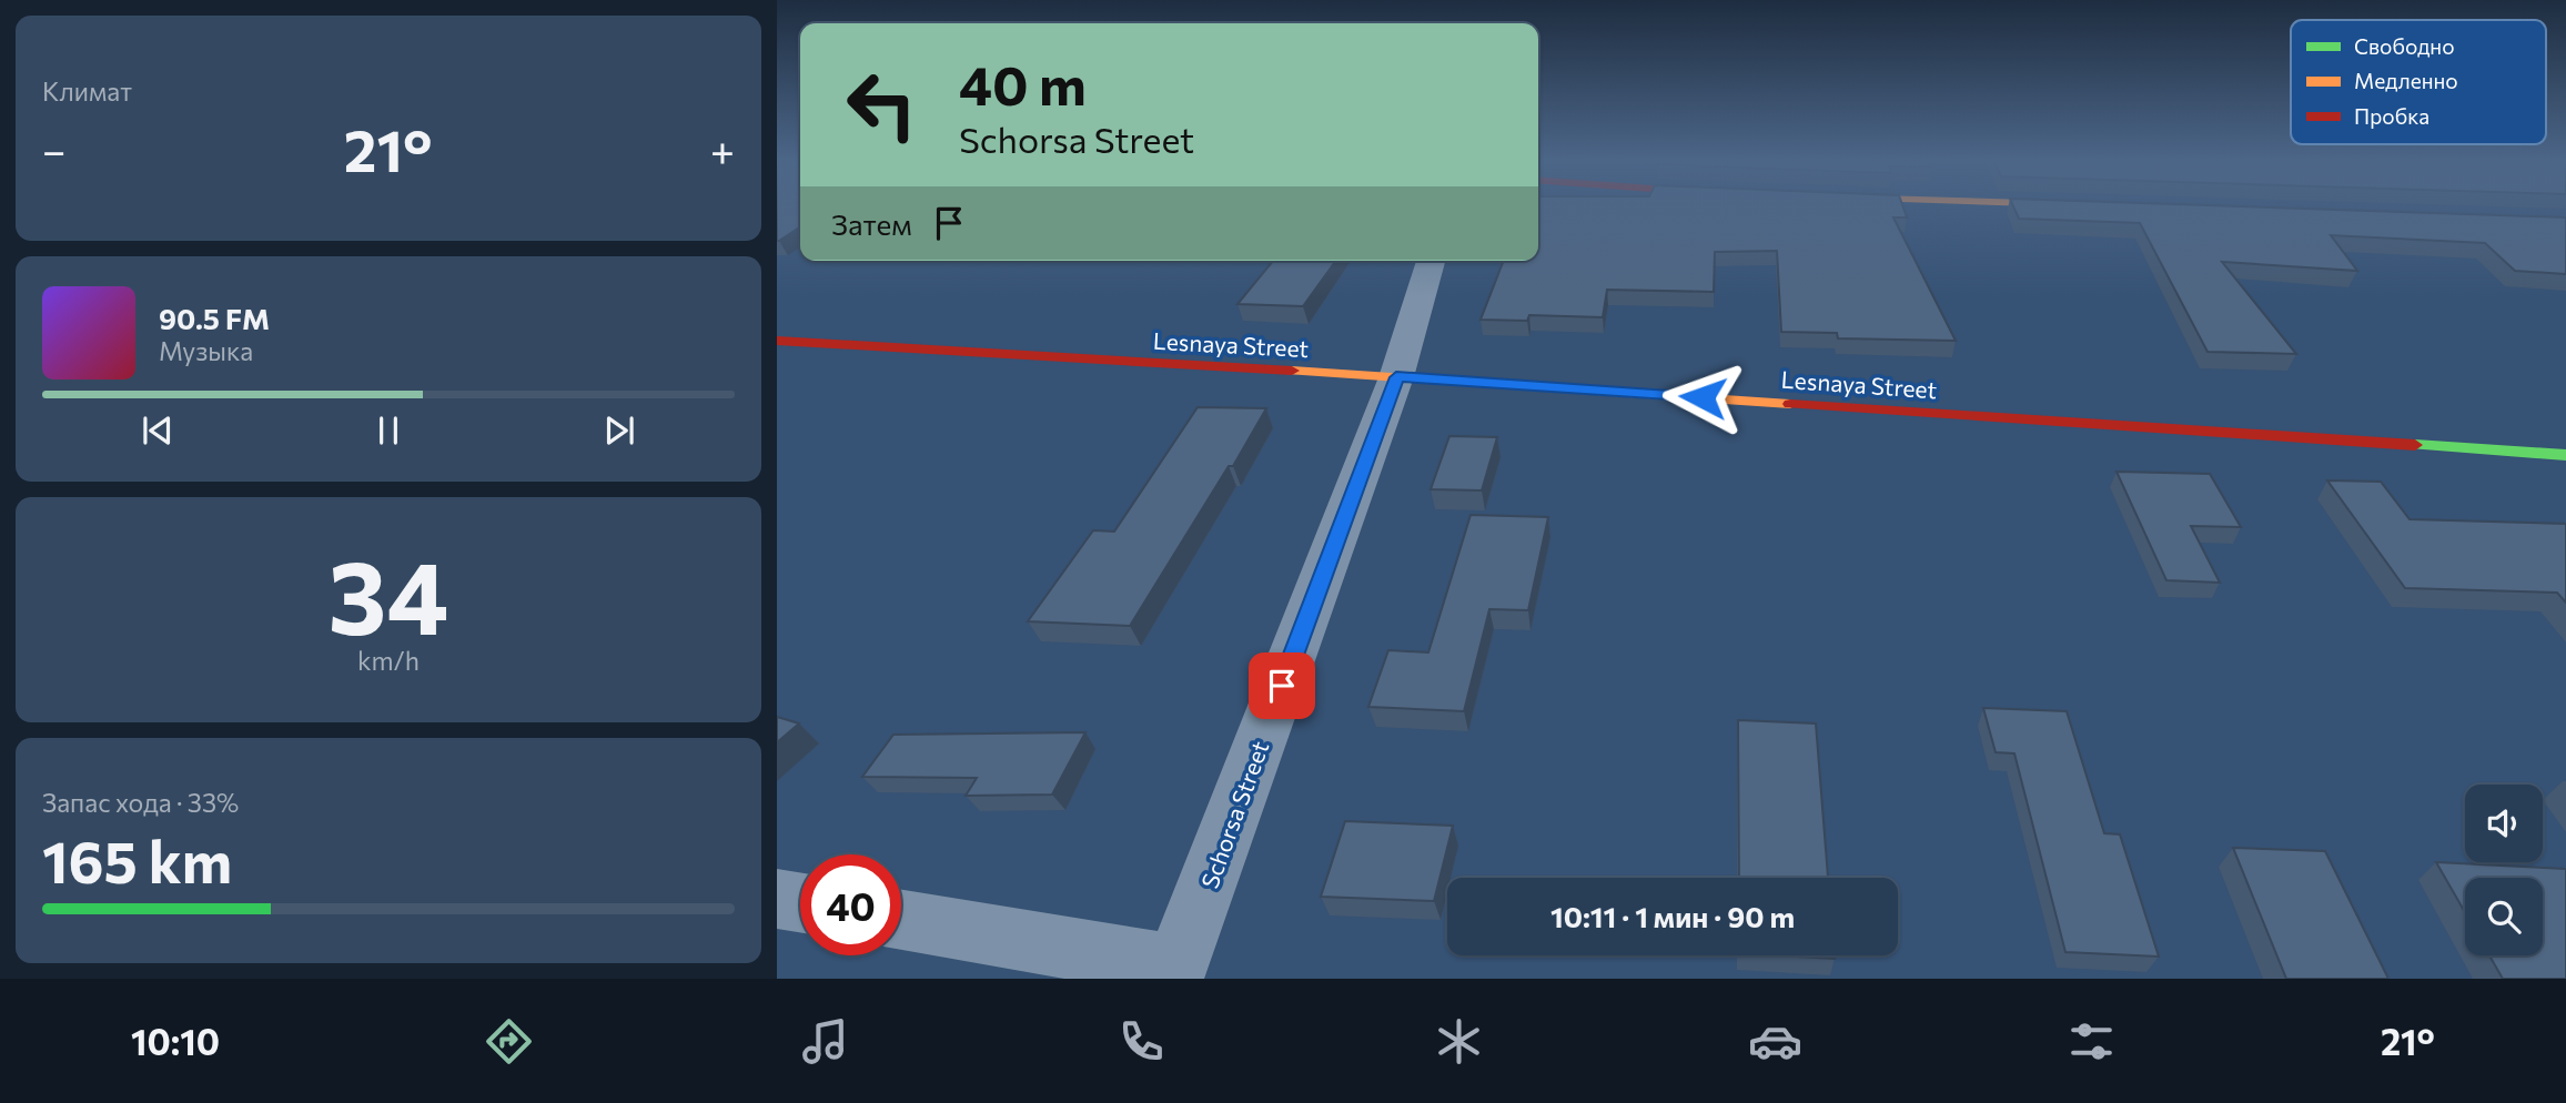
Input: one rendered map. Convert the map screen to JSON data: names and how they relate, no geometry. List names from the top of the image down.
{
  "streets": {
    "street": ["Lesnaya Street", "Schorsa Street"]
  },
  "crossings": [
    ["Lesnaya Street", "Schorsa Street"]
  ],
  "legend": ["Свободно", "Медленно", "Пробка"],
  "page": {
    "tile": [
      "Климат",
      ["34", "km/h"],
      ["Запас хода · 33%", "165 km"]
    ],
    "turn": ["40 m", "Schorsa Street"],
    "heat": ["−", "21°", "+"],
    "then": "Затем",
    "song": ["90.5 FM", "Музыка"],
    "limit": "40",
    "trip": "10:11 · 1 мин · 90 m",
    "tabs": ["10:10", "21°"]
  }
}
